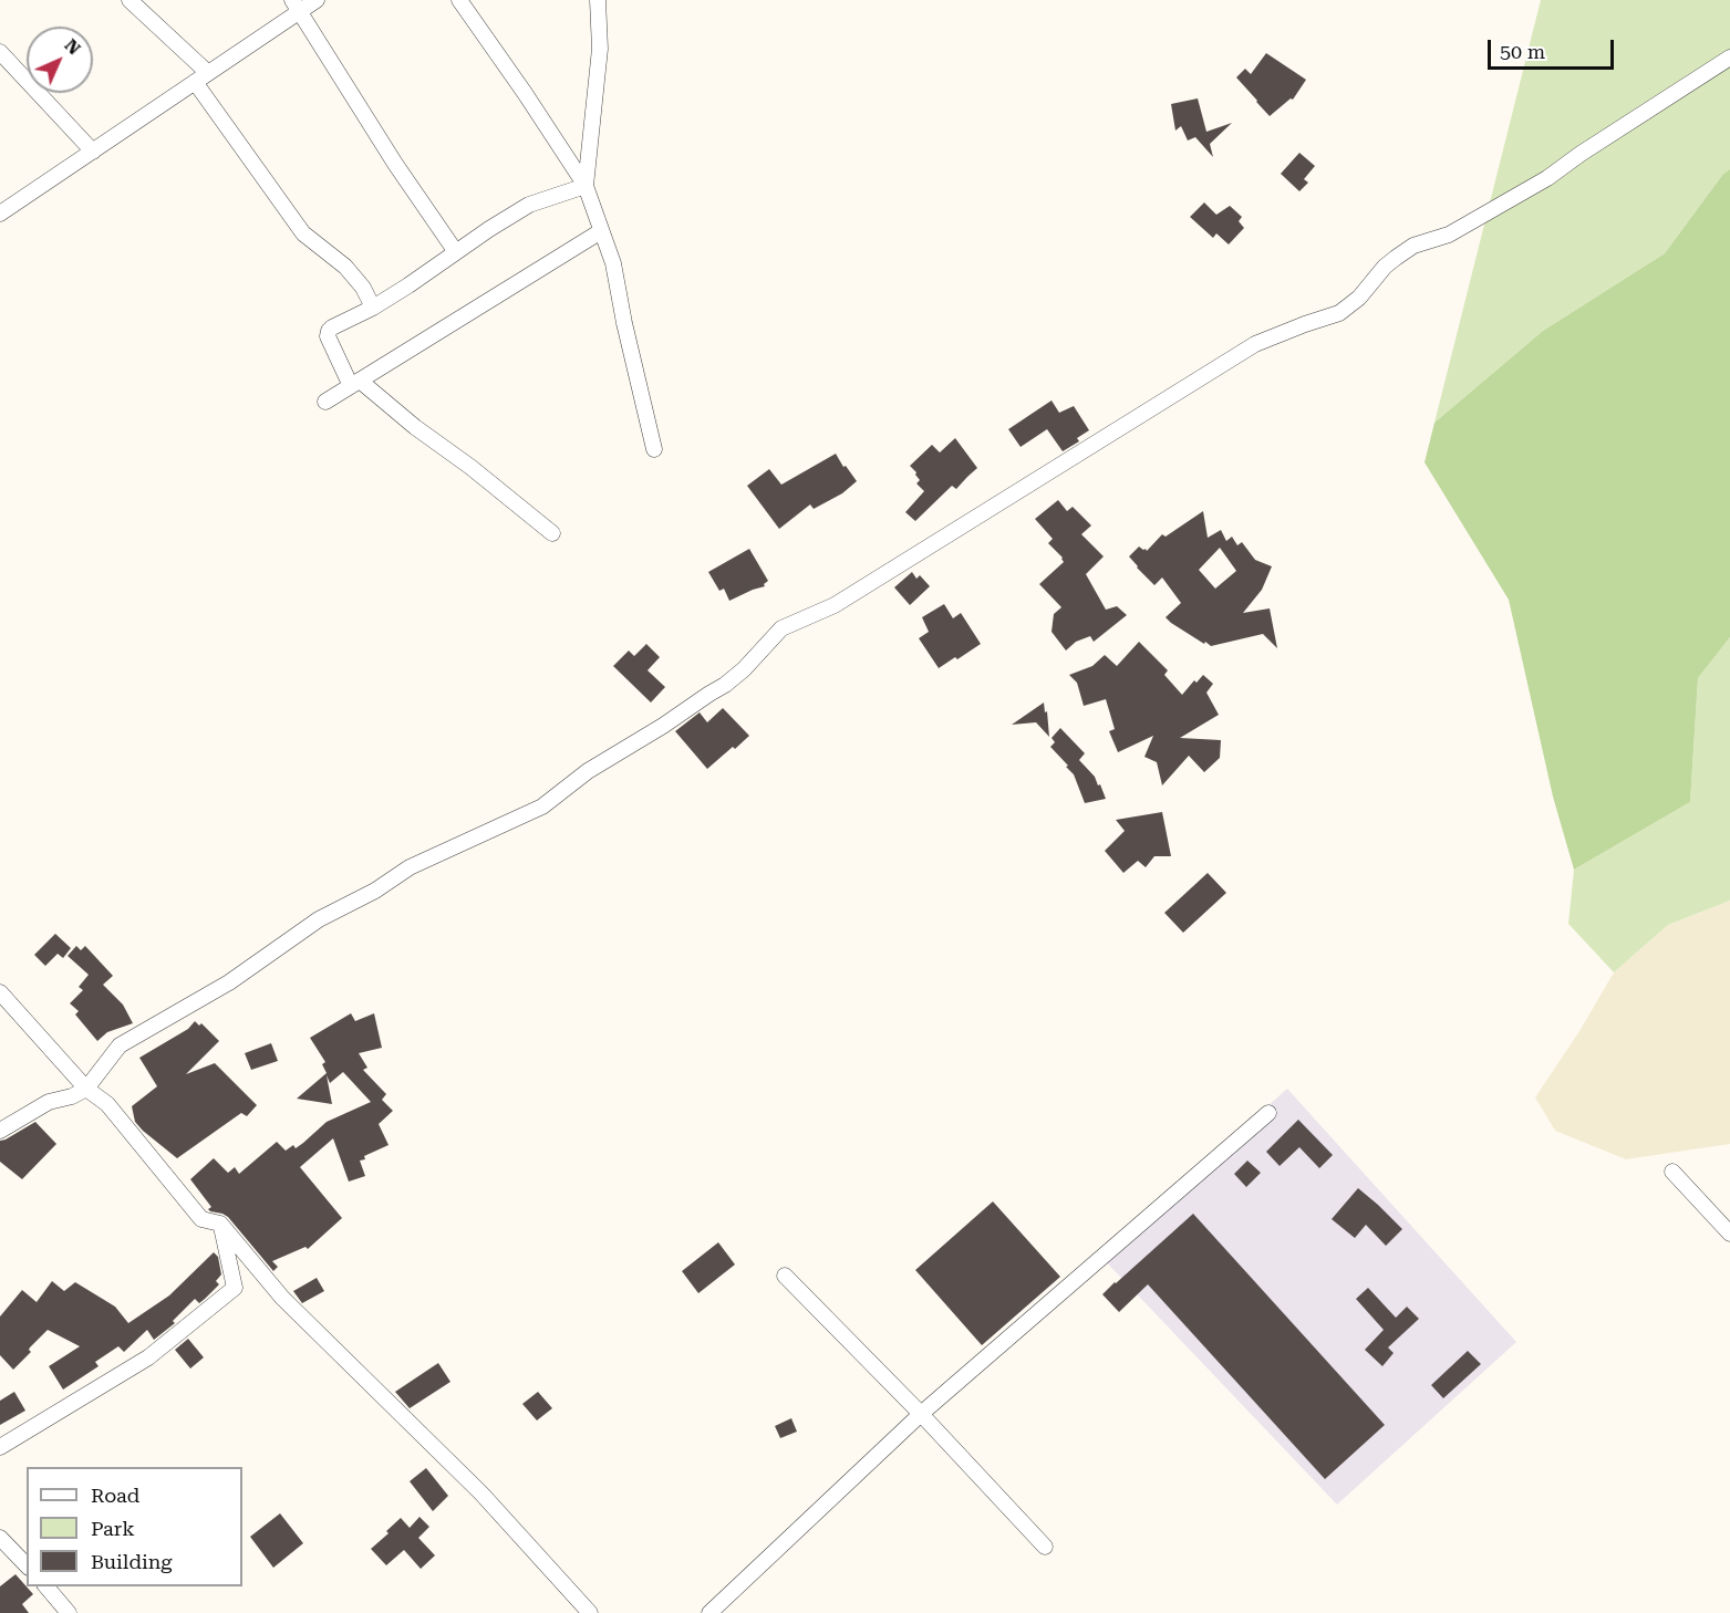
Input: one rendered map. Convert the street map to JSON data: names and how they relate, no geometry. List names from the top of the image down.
{
  "legend": ["Road", "Park", "Building"],
  "scale_bar": "50 m",
  "north": "top right"
}
